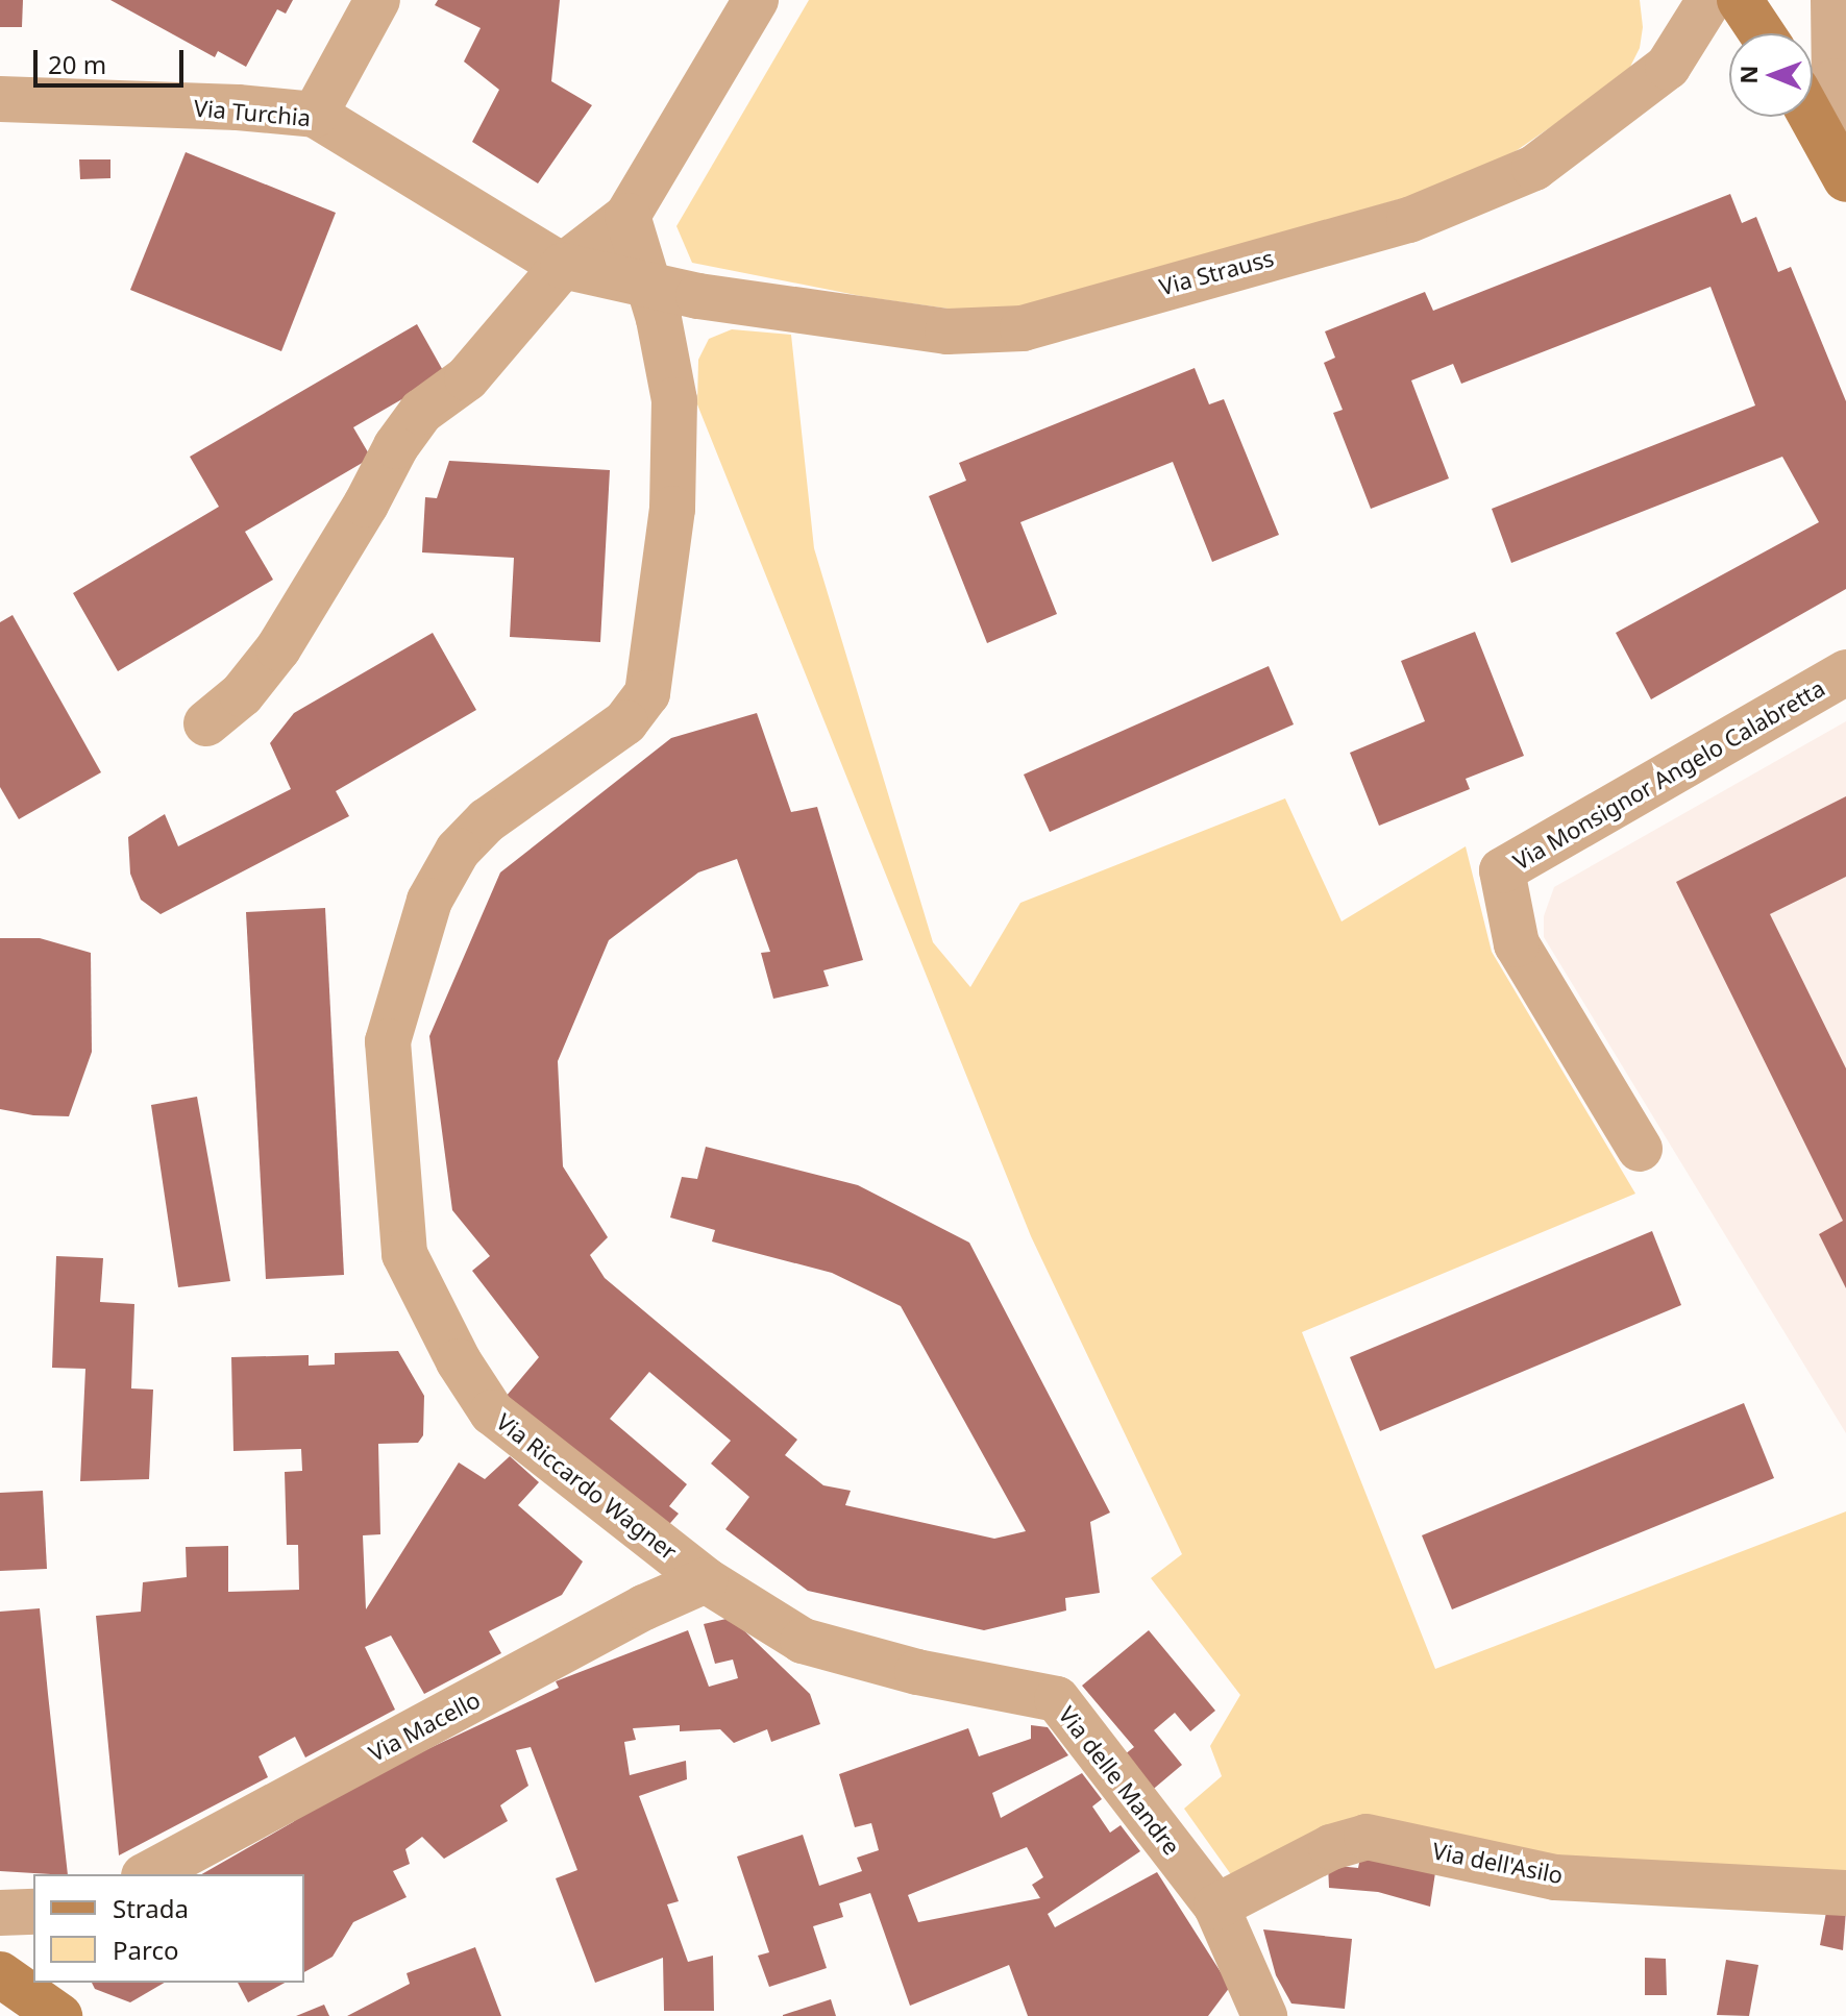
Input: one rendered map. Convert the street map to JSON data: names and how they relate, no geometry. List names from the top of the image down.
{
  "streets": {
    "street": [
      "Via Turchia",
      "Via Strauss",
      "Via Monsignor Angelo Calabretta",
      "Via Riccardo Wagner",
      "Via Macello",
      "Via delle Mandre",
      "Via dell'Asilo"
    ]
  },
  "crossings": [
    ["Via Turchia", "Via Strauss"],
    ["Via Strauss", "Via Riccardo Wagner"],
    ["Via Riccardo Wagner", "Via Macello"],
    ["Via Riccardo Wagner", "Via delle Mandre"],
    ["Via Macello", "Via delle Mandre"],
    ["Via delle Mandre", "Via dell'Asilo"]
  ],
  "legend": ["Strada", "Parco"],
  "scale_bar": "20 m",
  "north": "left"
}
